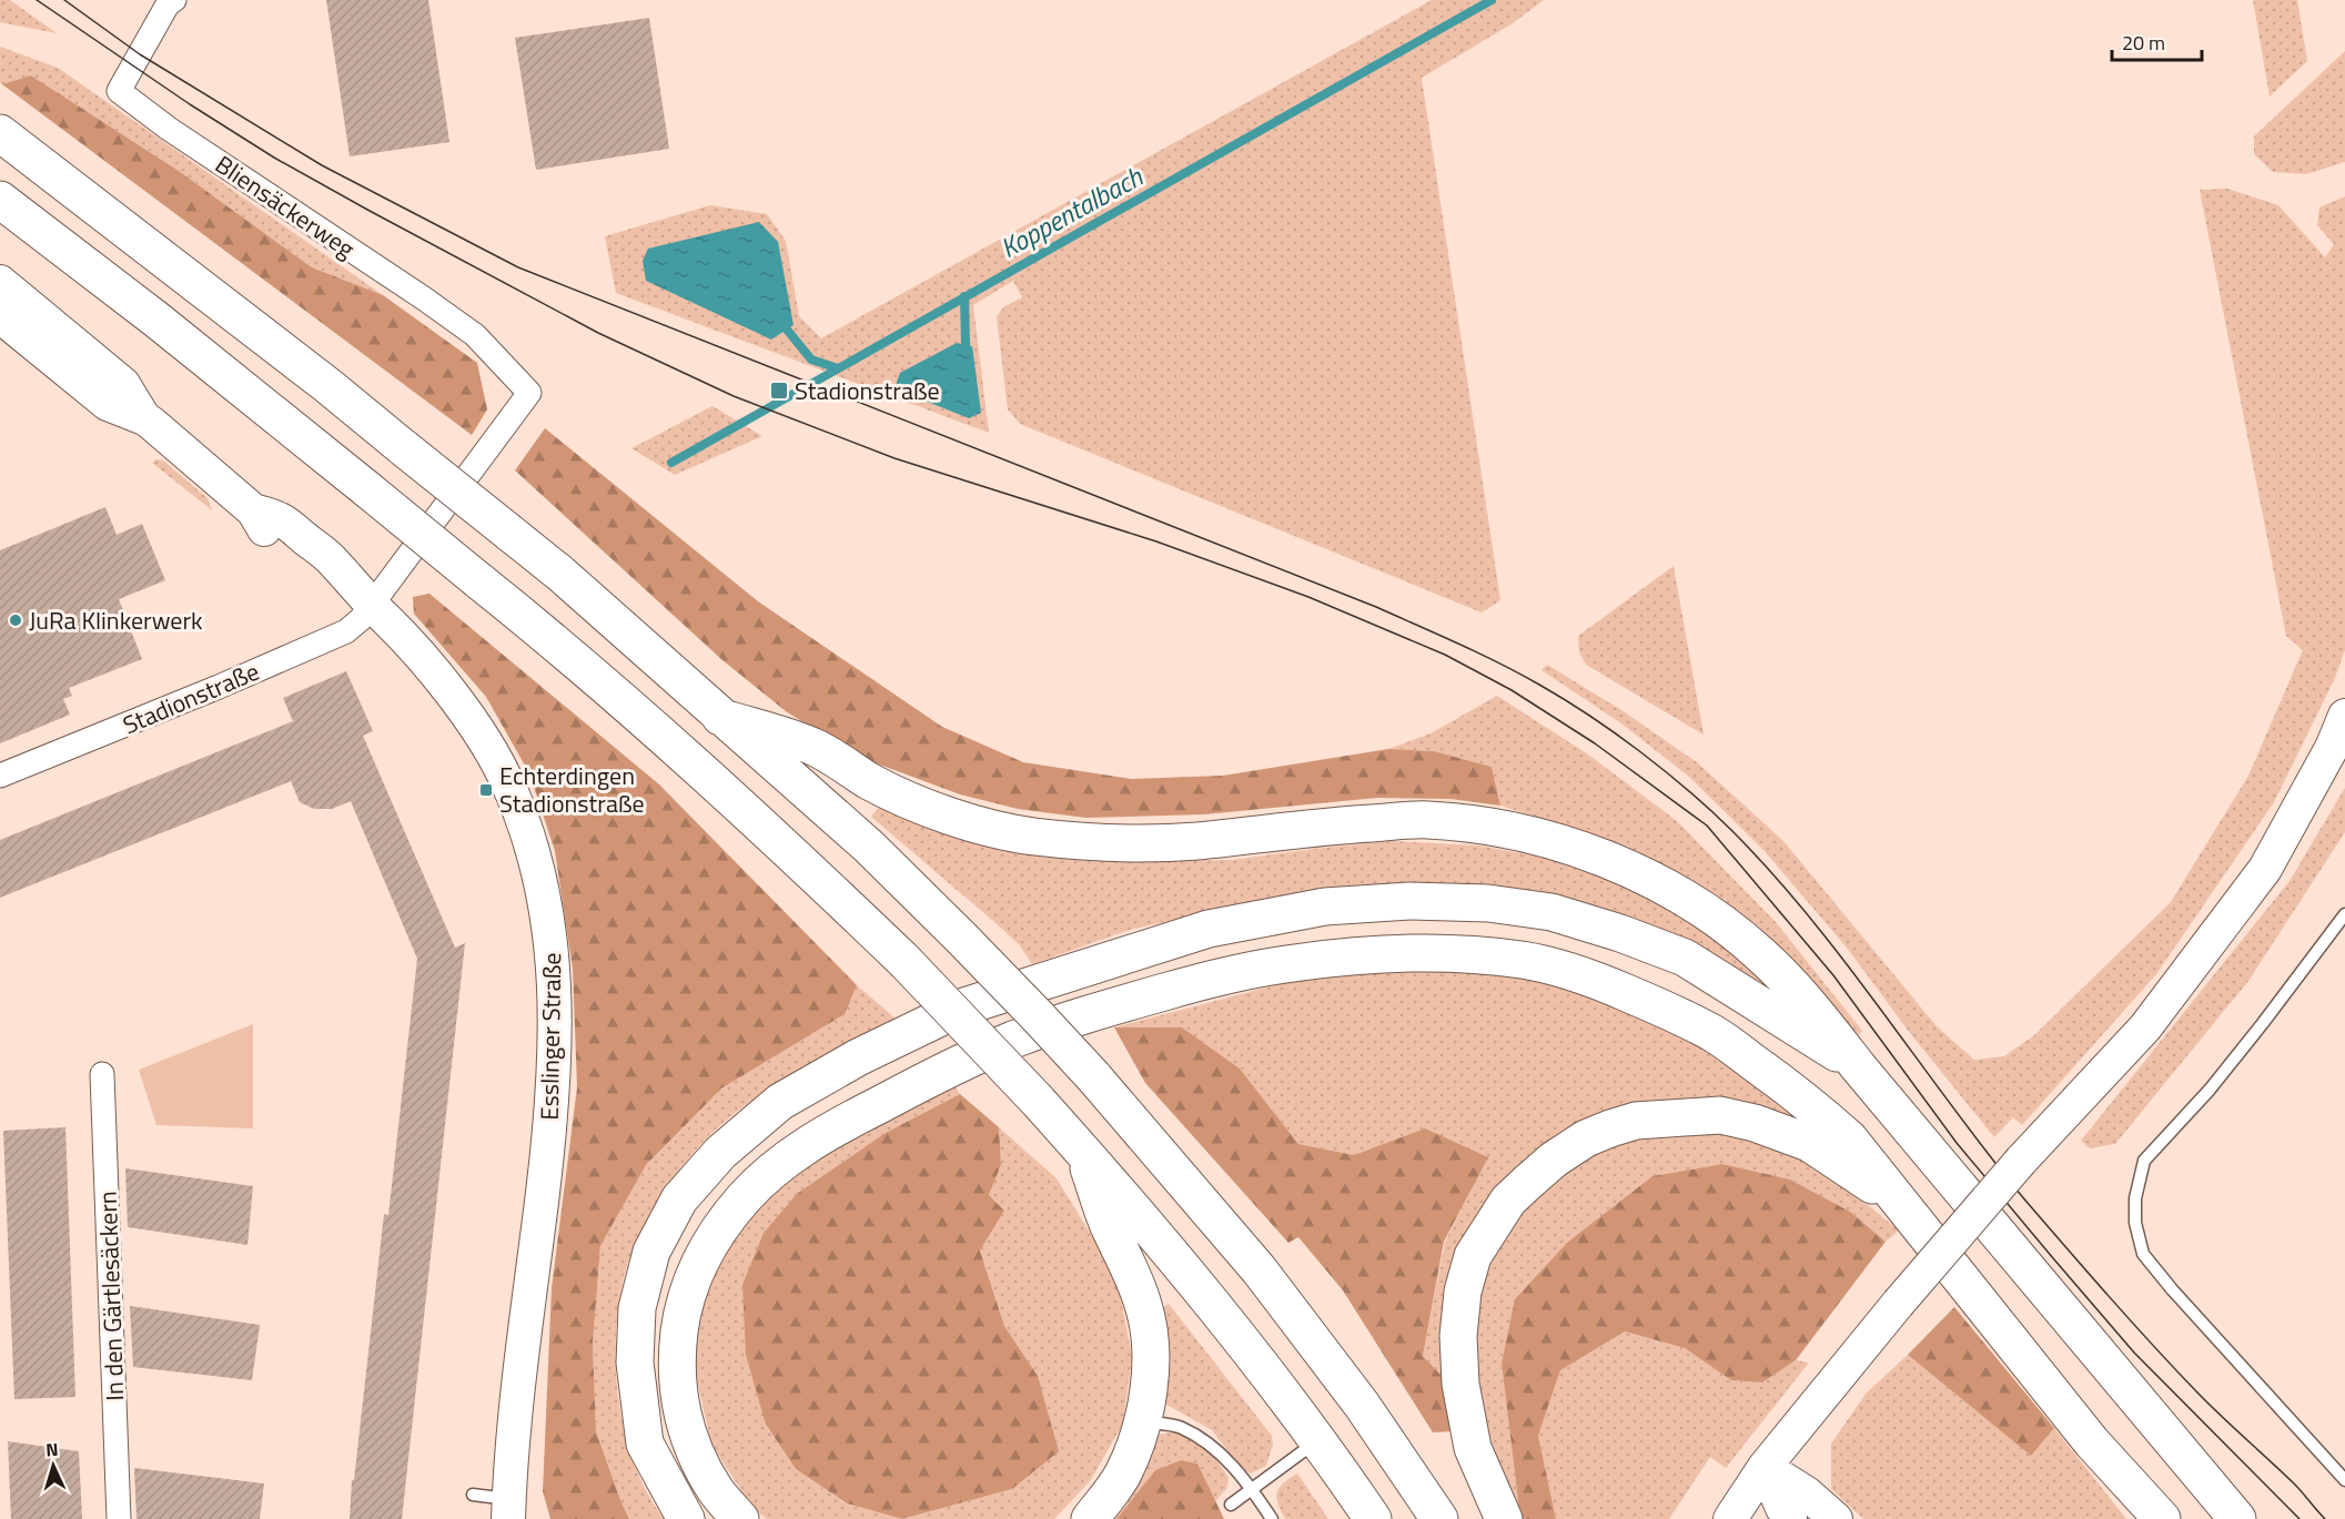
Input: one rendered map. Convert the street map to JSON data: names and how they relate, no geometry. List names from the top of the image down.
{
  "streets": {
    "main road": ["Esslinger Straße"],
    "street": ["Bliensäckerweg", "Stadionstraße", "In den Gärtlesäckern"]
  },
  "crossings": [
    ["Bliensäckerweg", "Stadionstraße"],
    ["Stadionstraße", "Esslinger Straße"]
  ],
  "water": ["Koppentalbach"],
  "places": {
    "transit": ["Stadionstraße", "Echterdingen Stadionstraße"],
    "other": ["JuRa Klinkerwerk"]
  },
  "scale_bar": "20 m",
  "north": "top"
}
